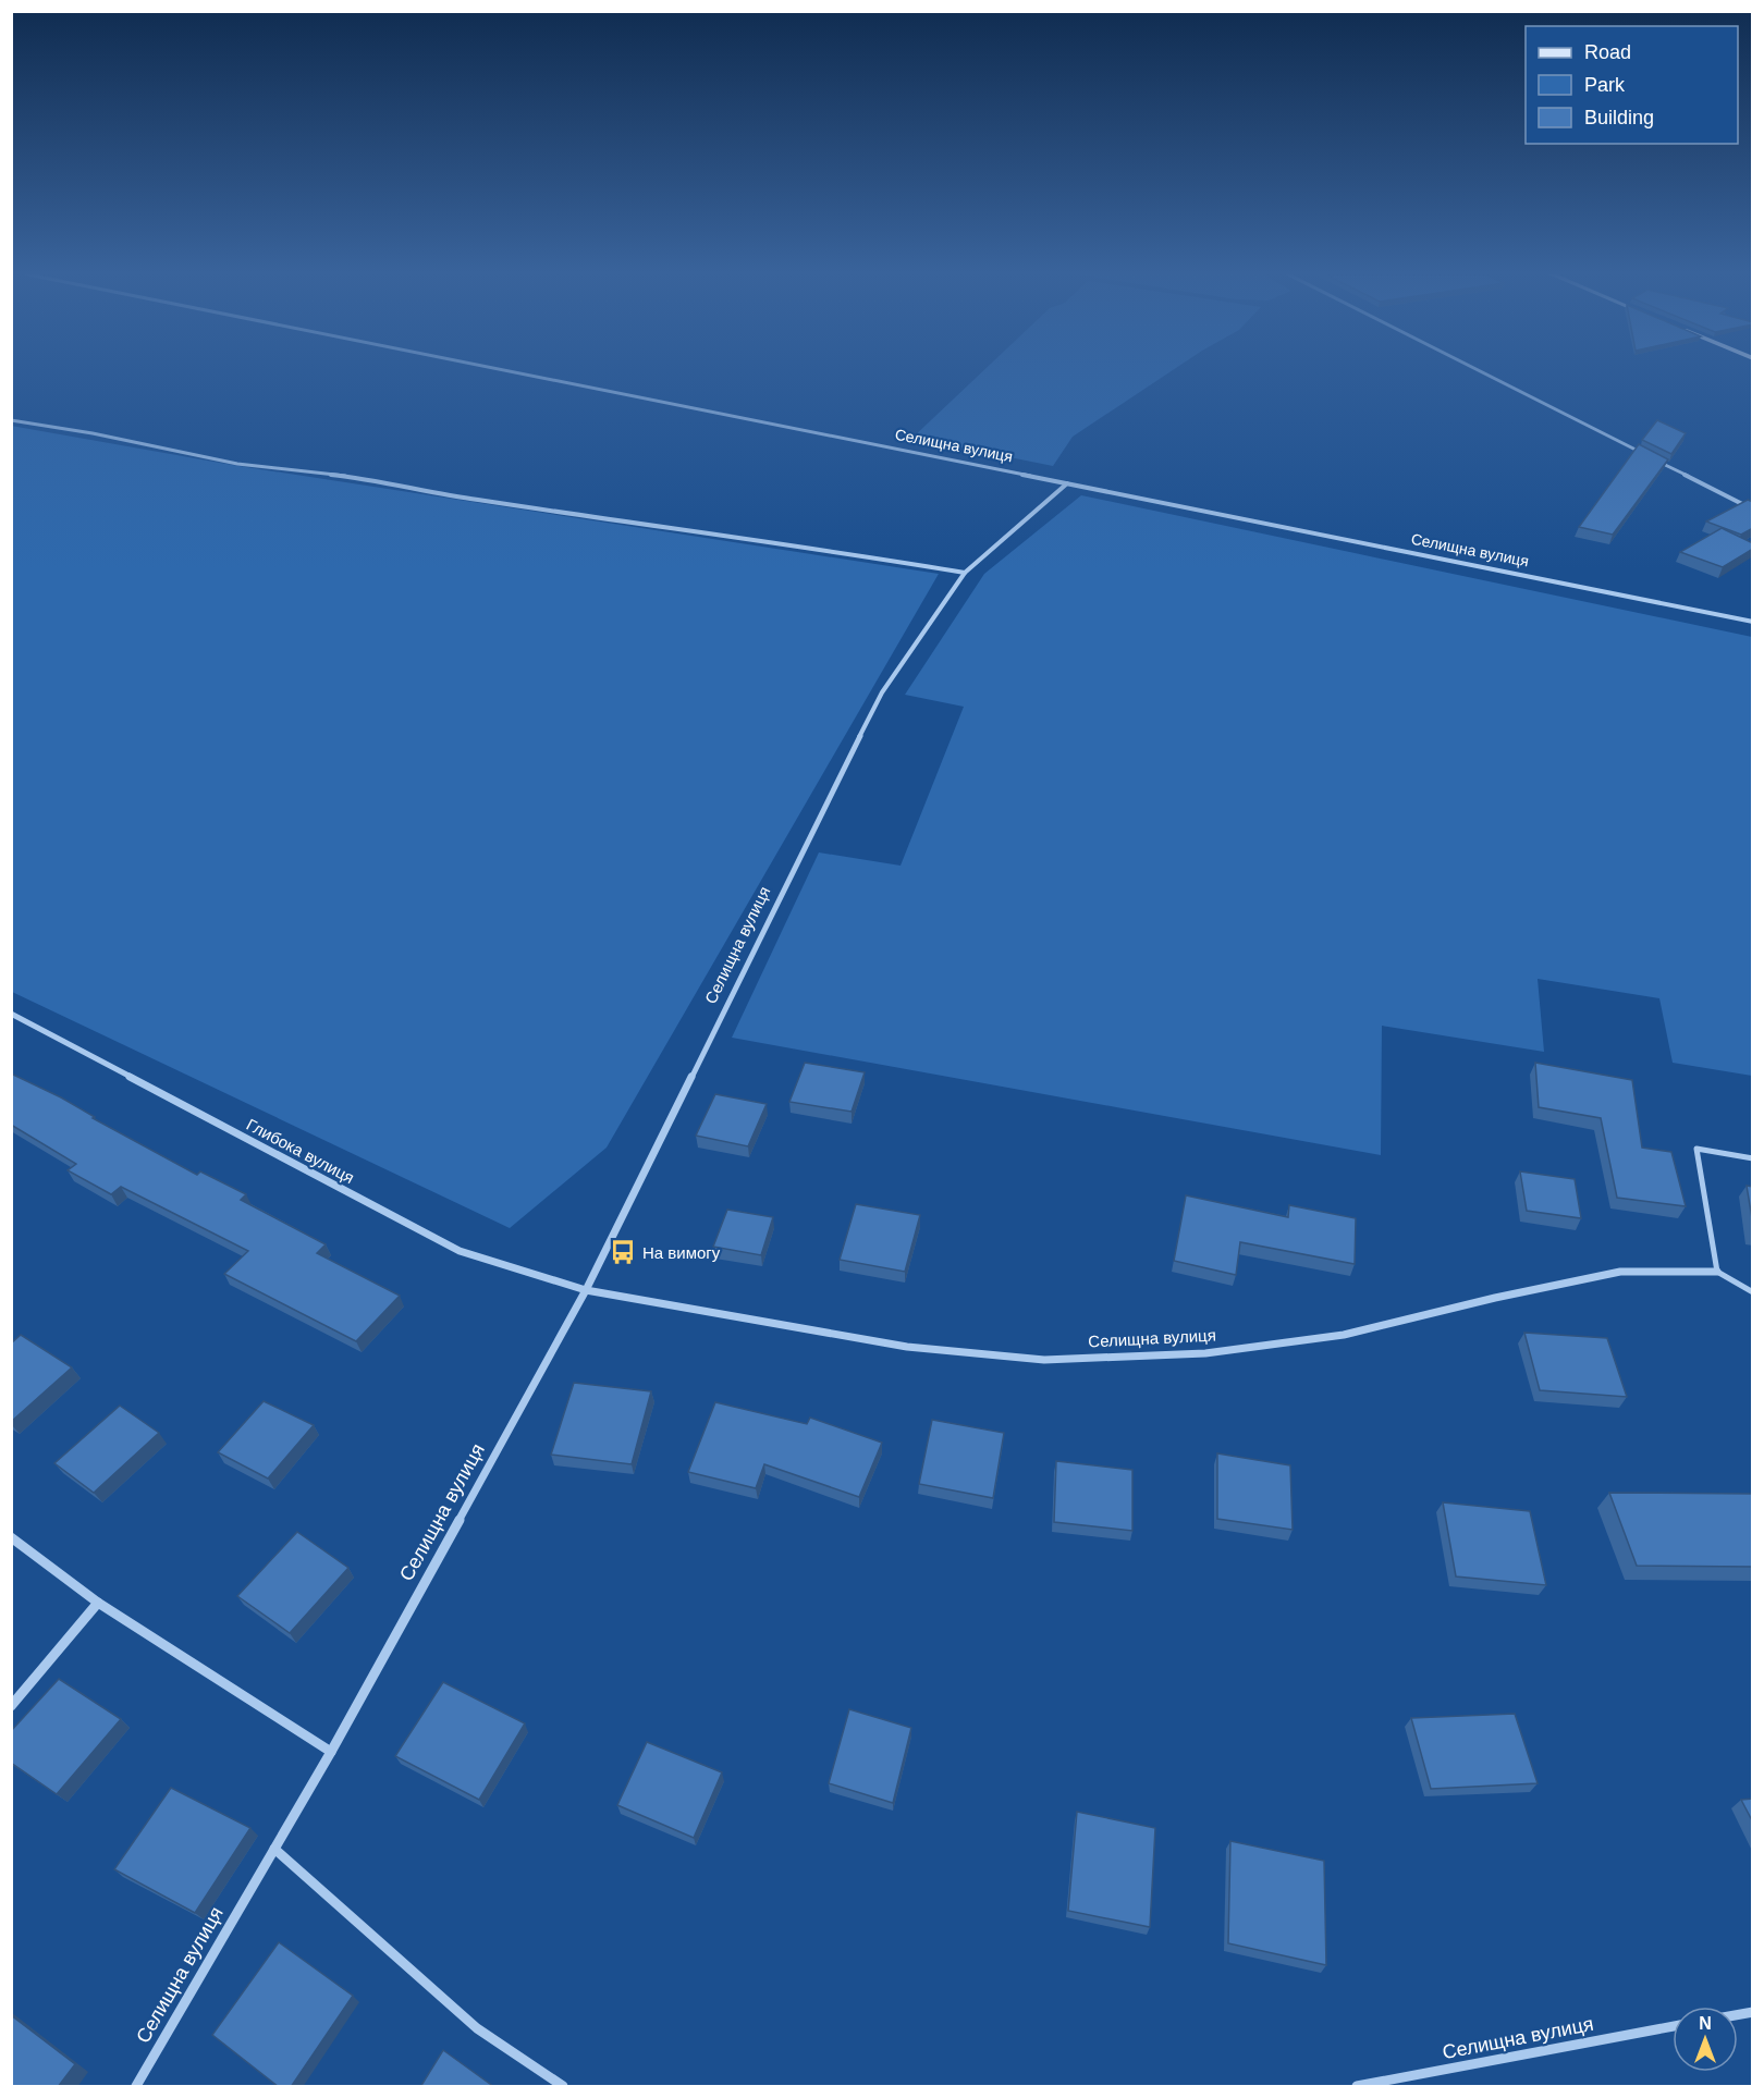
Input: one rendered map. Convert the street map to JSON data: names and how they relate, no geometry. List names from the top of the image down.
{
  "streets": {
    "street": ["Селищна вулиця", "Глибока вулиця"]
  },
  "crossings": [
    ["Селищна вулиця", "Глибока вулиця"]
  ],
  "places": {
    "bus stop": ["На вимогу"]
  },
  "legend": ["Road", "Park", "Building"],
  "north": "top"
}
